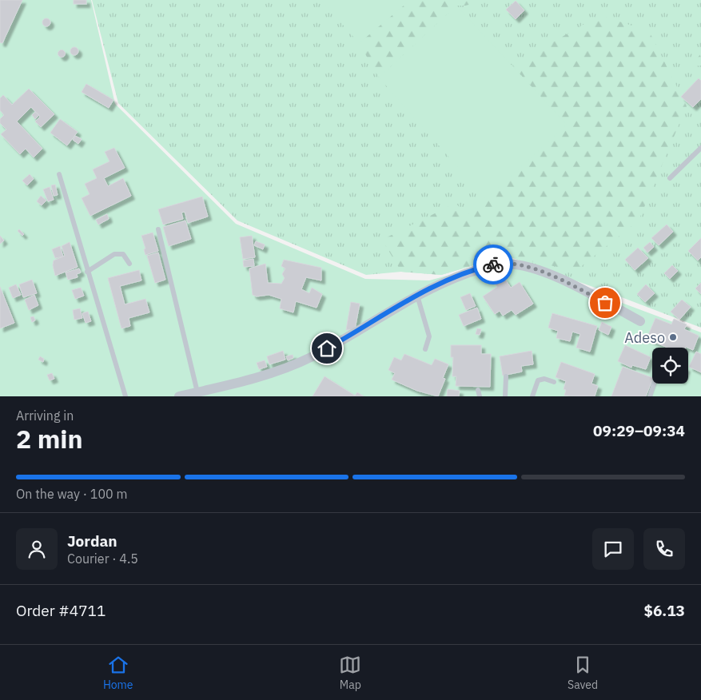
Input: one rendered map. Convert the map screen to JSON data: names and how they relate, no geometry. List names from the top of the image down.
{
  "places": ["Adeso"],
  "page": {
    "heading": ["2 min", "Arriving in", "09:29–09:34"],
    "panel": [
      "Jordan",
      "Courier · 4.5",
      "Order #4711",
      "$6.13"
    ],
    "bar": "On the way · 100 m",
    "tabs": ["Home", "Map", "Saved"]
  }
}
